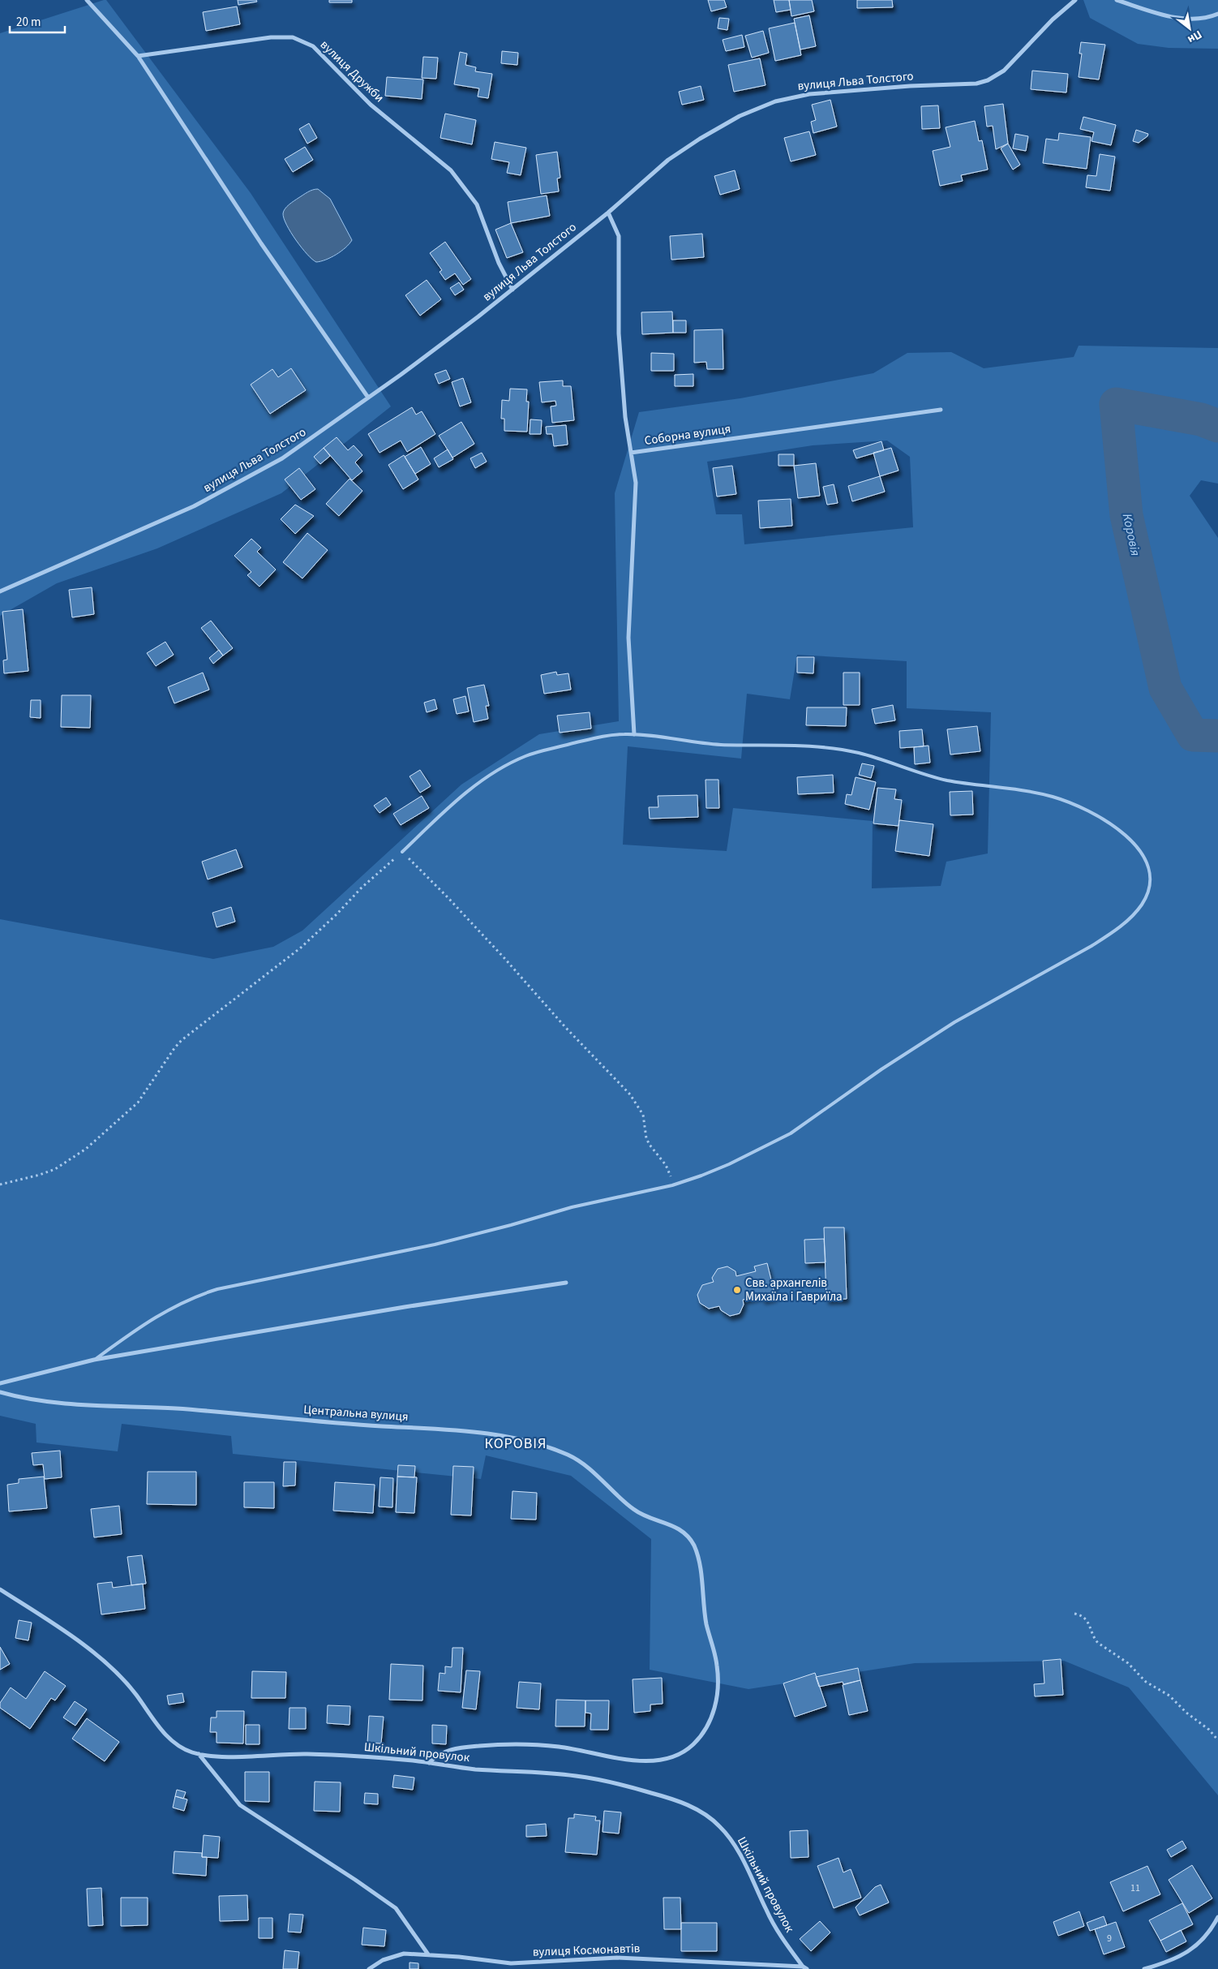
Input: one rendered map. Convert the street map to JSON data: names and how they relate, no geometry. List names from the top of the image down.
{
  "streets": {
    "street": [
      "вулиця Дружби",
      "вулиця Льва Толстого",
      "Соборна вулиця",
      "Центральна вулиця",
      "Шкільний провулок",
      "вулиця Космонавтів"
    ]
  },
  "crossings": [
    ["вулиця Дружби", "вулиця Льва Толстого"],
    ["вулиця Льва Толстого", "Соборна вулиця"],
    ["Центральна вулиця", "Шкільний провулок"],
    ["Шкільний провулок", "вулиця Космонавтів"]
  ],
  "districts": ["КОРОВІЯ"],
  "water": ["Коровія"],
  "places": ["Свв. архангелів Михаїла і Гавриїла"],
  "house_numbers": ["11", "9"],
  "scale_bar": "20 m",
  "north": "bottom right"
}
